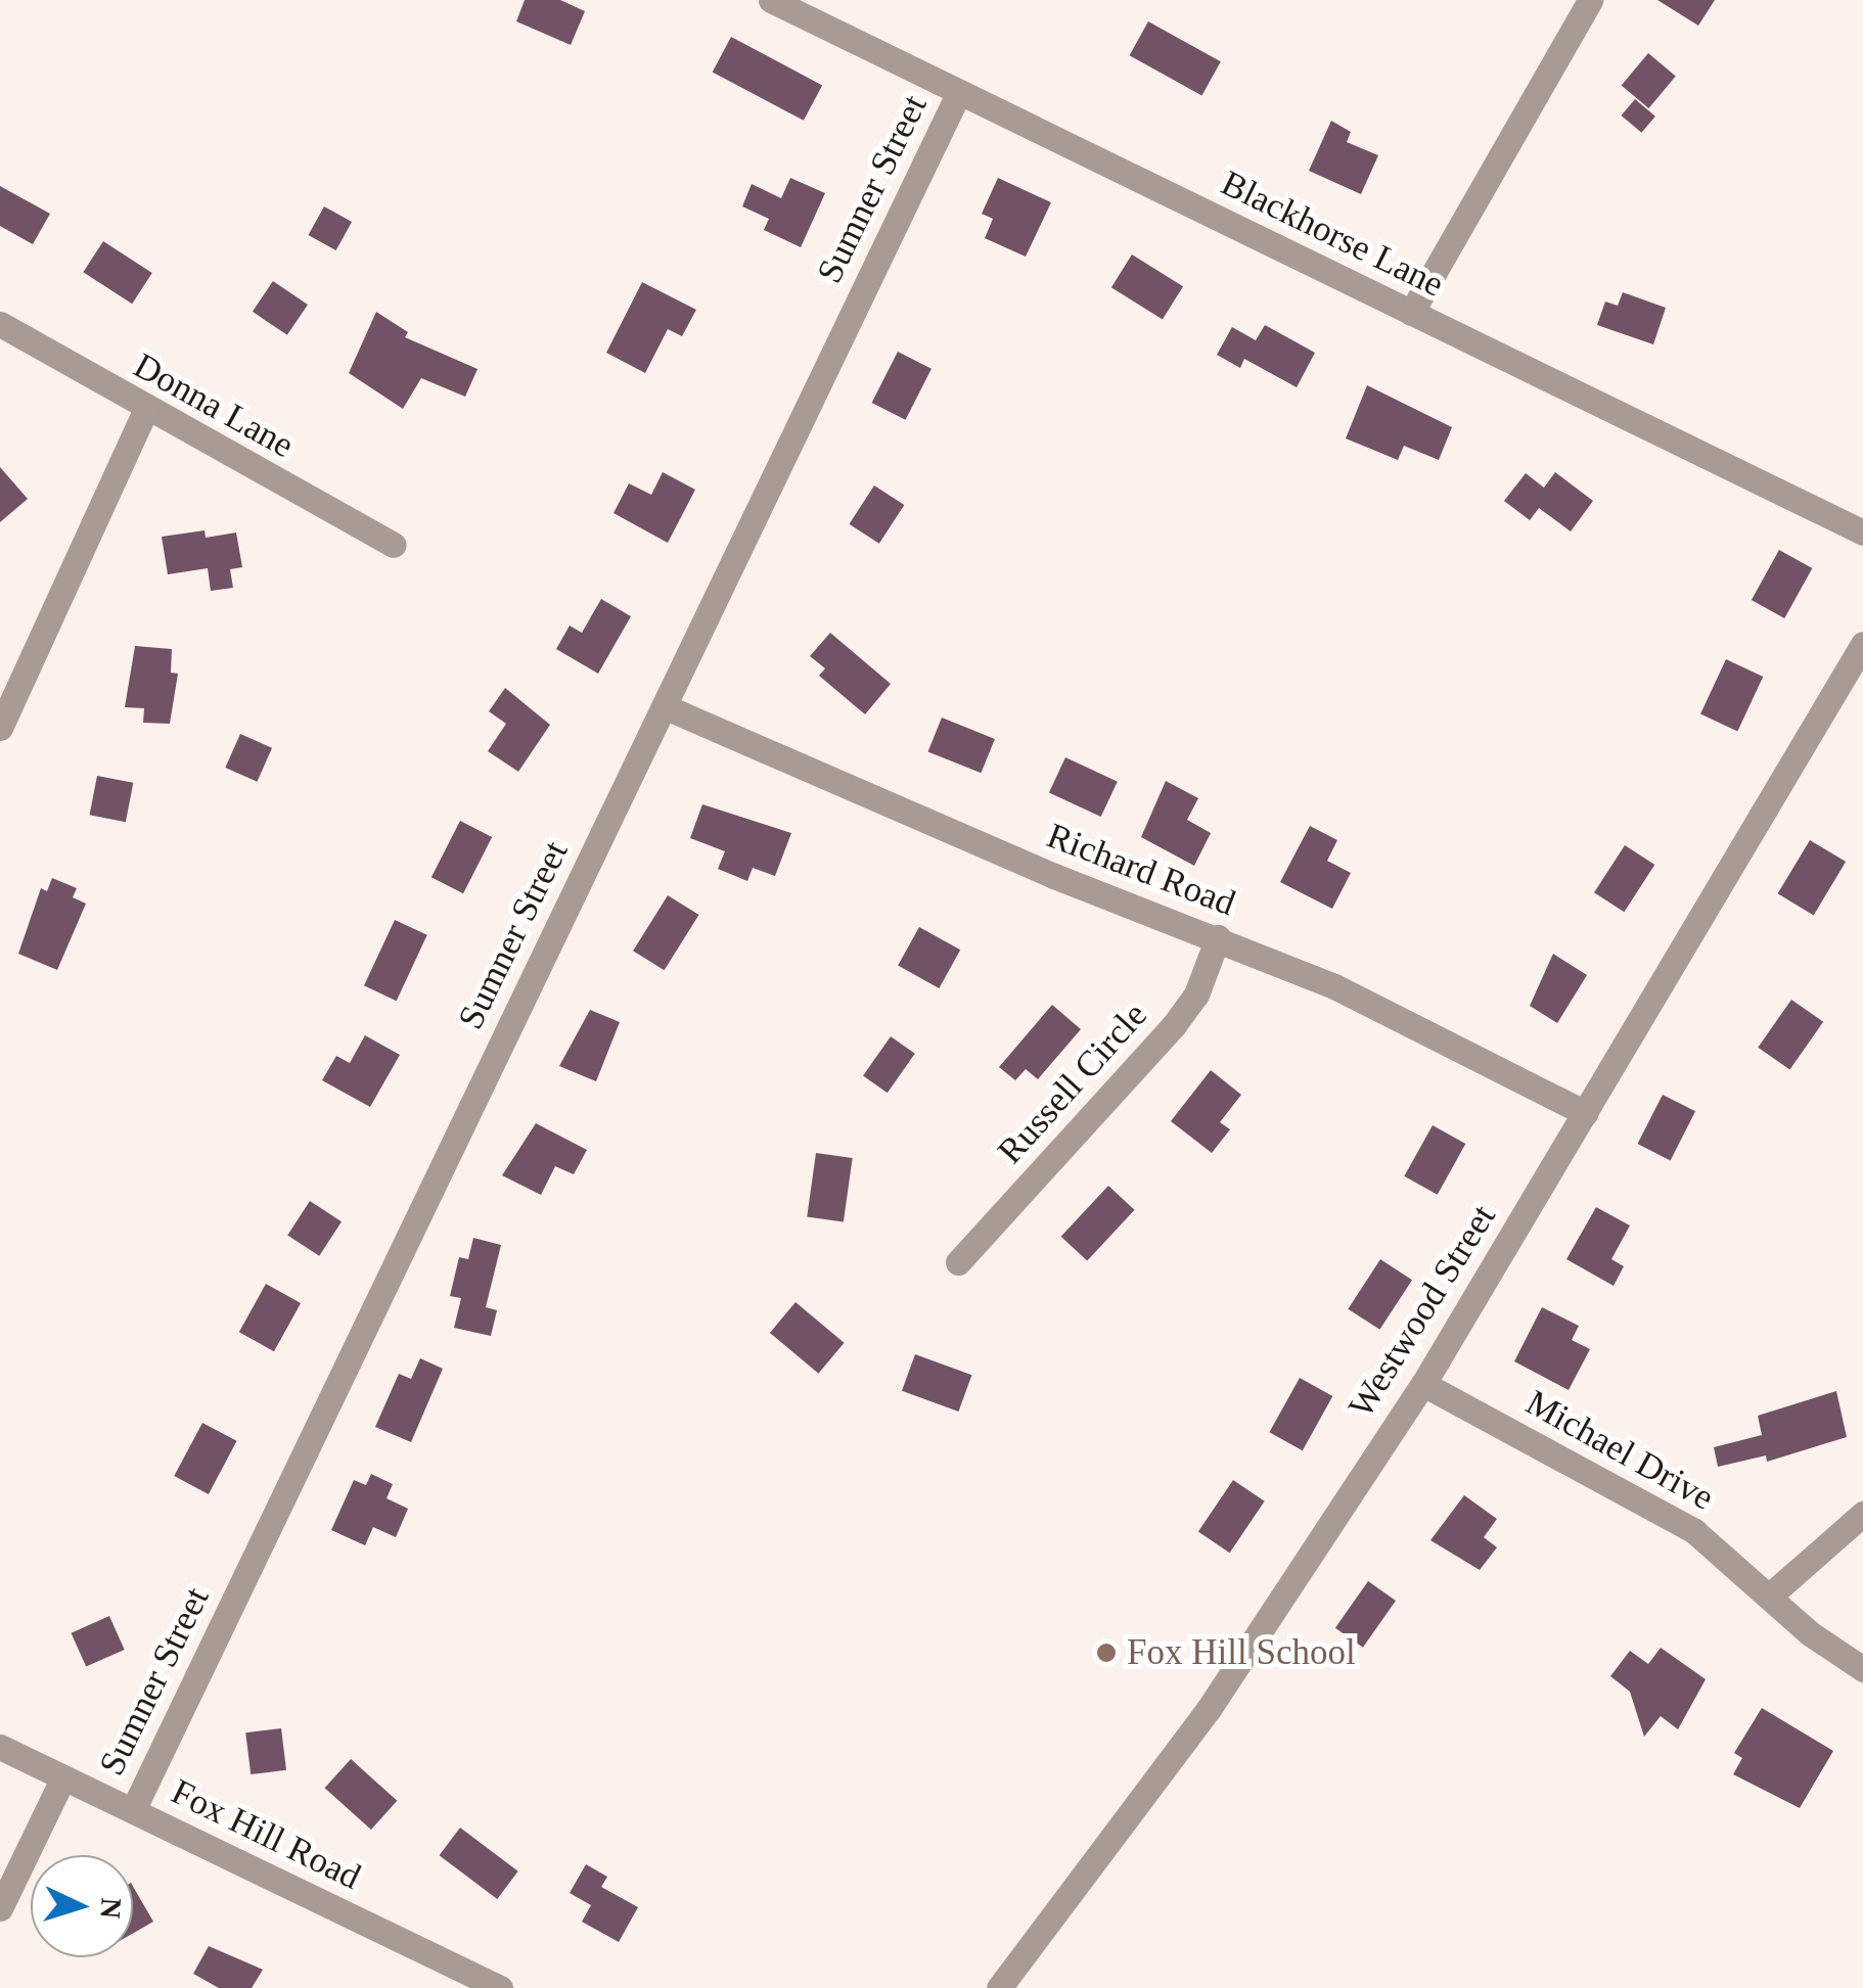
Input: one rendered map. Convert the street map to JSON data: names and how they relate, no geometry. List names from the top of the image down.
{
  "streets": {
    "street": [
      "Sumner Street",
      "Blackhorse Lane",
      "Donna Lane",
      "Richard Road",
      "Russell Circle",
      "Westwood Street",
      "Michael Drive",
      "Fox Hill Road"
    ]
  },
  "crossings": [
    ["Sumner Street", "Blackhorse Lane"],
    ["Sumner Street", "Richard Road"],
    ["Sumner Street", "Fox Hill Road"],
    ["Richard Road", "Russell Circle"],
    ["Richard Road", "Westwood Street"],
    ["Westwood Street", "Michael Drive"]
  ],
  "places": ["Fox Hill School"],
  "north": "right"
}
